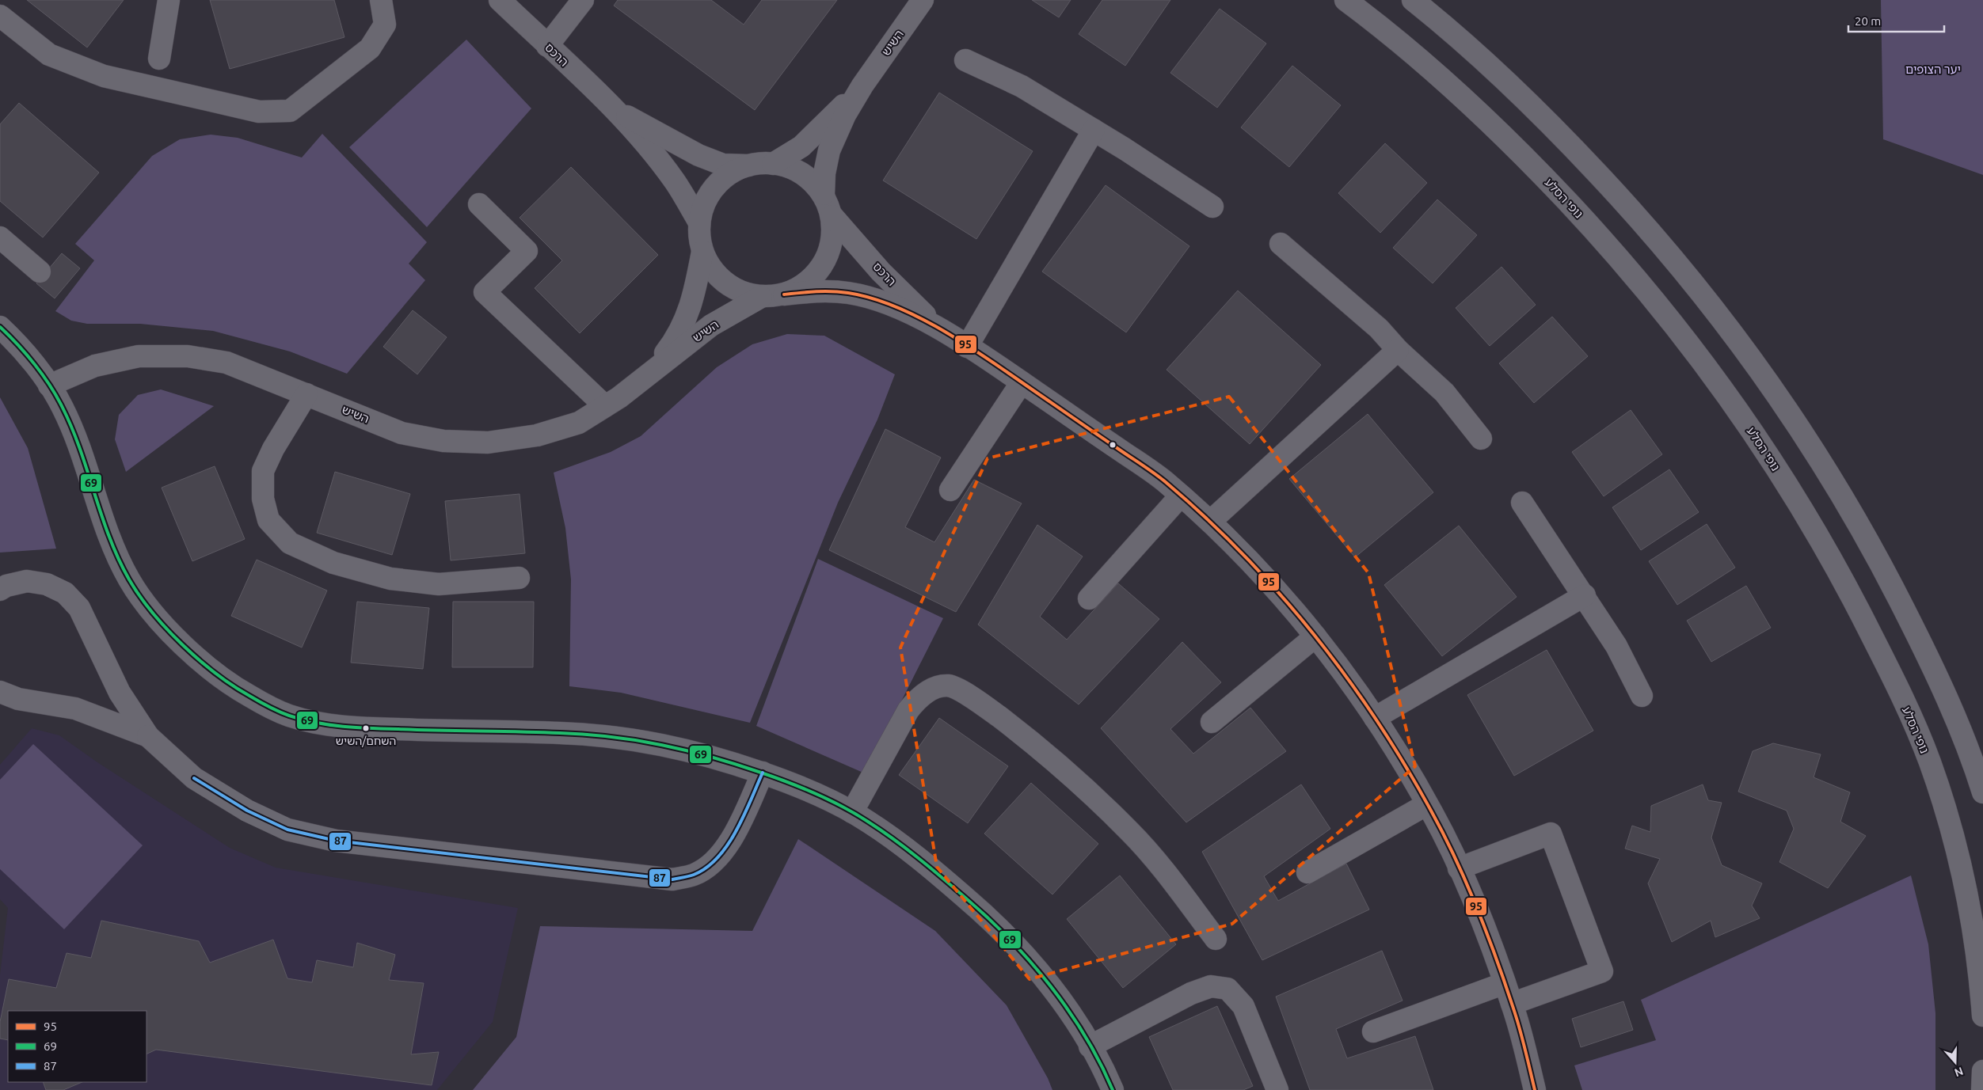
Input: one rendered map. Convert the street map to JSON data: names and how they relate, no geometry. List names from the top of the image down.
{
  "streets": {
    "street": ["השיש", "הרכס", "נופי הסלע"]
  },
  "crossings": [
    ["השיש", "הרכס"]
  ],
  "parks": ["יער הצופים"],
  "places": ["השחם/השיש"],
  "lines": ["transit line 95", "transit line 69", "transit line 87"],
  "legend": ["95", "69", "87"],
  "scale_bar": "20 m",
  "north": "bottom"
}
